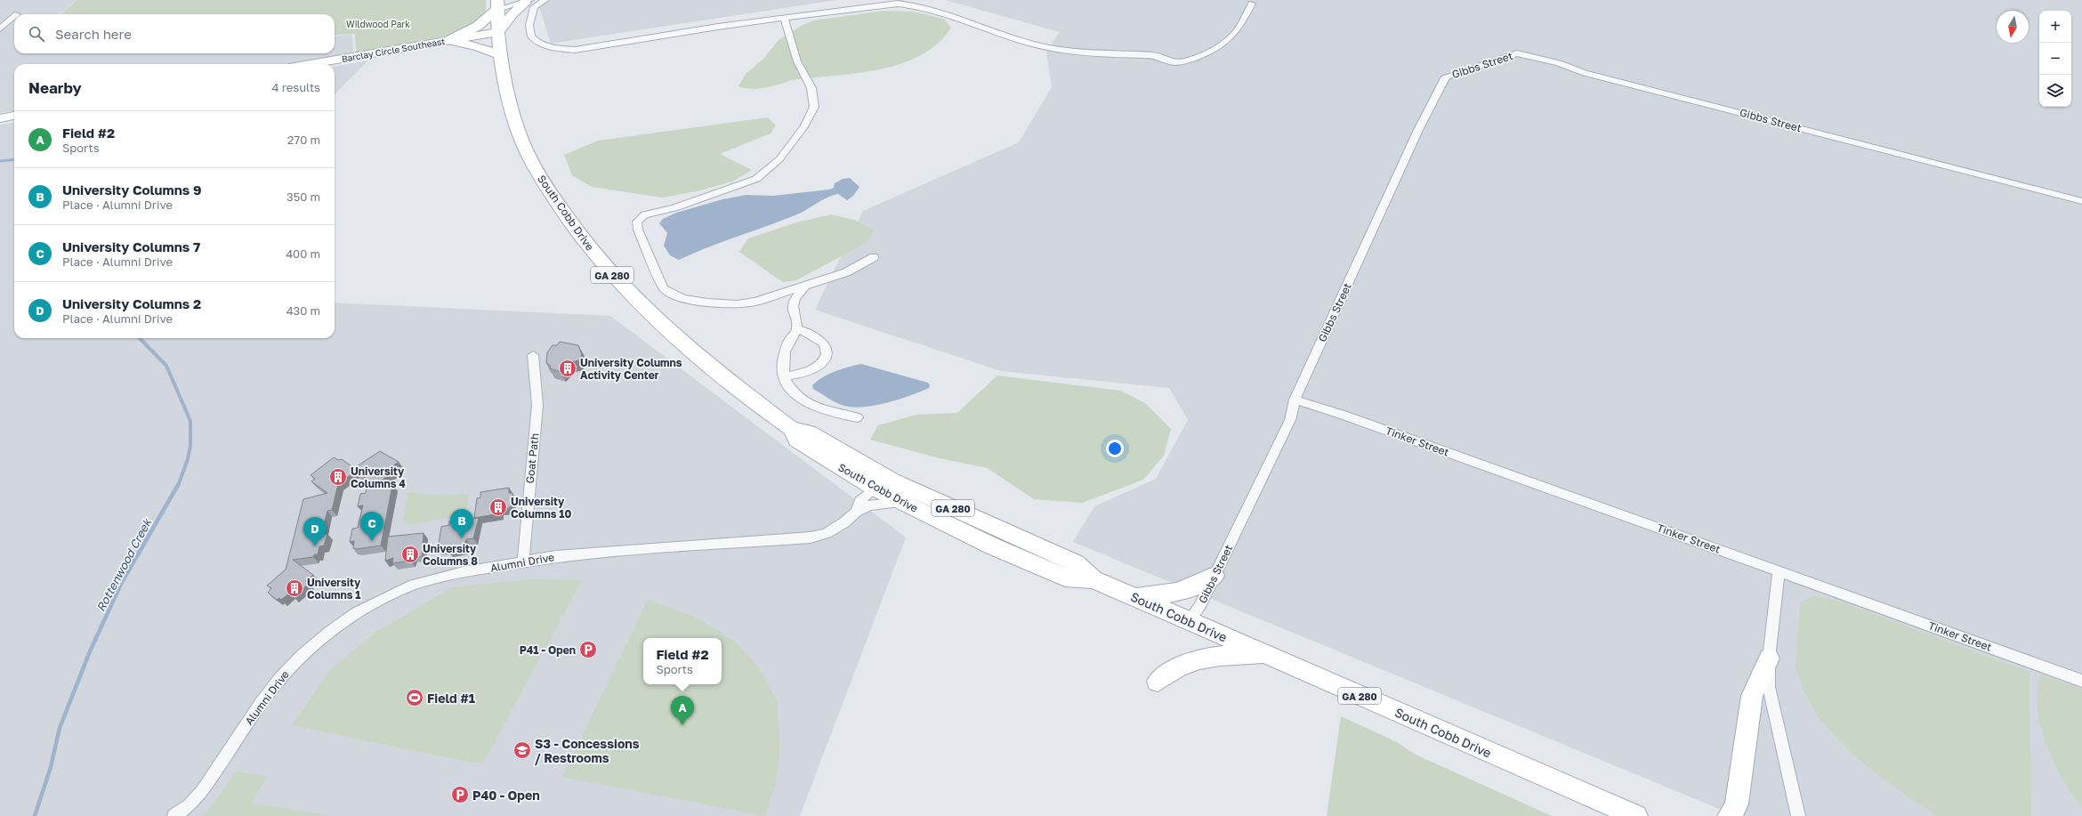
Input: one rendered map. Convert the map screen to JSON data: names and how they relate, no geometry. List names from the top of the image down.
{
  "streets": {
    "main road": ["South Cobb Drive", "GA 280"],
    "street": [
      "Barclay Circle Southeast",
      "Gibbs Street",
      "Tinker Street",
      "Goat Path",
      "Alumni Drive"
    ]
  },
  "crossings": [
    ["Barclay Circle Southeast", "South Cobb Drive"],
    ["Gibbs Street", "South Cobb Drive"],
    ["Gibbs Street", "Tinker Street"],
    ["South Cobb Drive", "Alumni Drive"],
    ["Goat Path", "Alumni Drive"]
  ],
  "water": ["Rottenwood Creek"],
  "parks": ["Wildwood Park"],
  "places": {
    "building": [
      "University Columns Activity Center",
      "University Columns 4",
      "University Columns 10",
      "University Columns 8",
      "University Columns 1"
    ],
    "parking": ["P41 - Open", "P40 - Open"],
    "sports": ["Field #1"],
    "school or university": ["S3 - Concessions / Restrooms"]
  },
  "north": "bottom",
  "page": {
    "map_buttons": ["+", "−"],
    "search": "Search here",
    "heading": ["Nearby", "4 results"],
    "list": [
      {
        "mark": "A",
        "name": "Field #2",
        "note": "Sports",
        "value": "270 m"
      },
      {
        "mark": "B",
        "name": "University Columns 9",
        "note": "Place · Alumni Drive",
        "value": "350 m"
      },
      {
        "mark": "C",
        "name": "University Columns 7",
        "note": "Place · Alumni Drive",
        "value": "400 m"
      },
      {
        "mark": "D",
        "name": "University Columns 2",
        "note": "Place · Alumni Drive",
        "value": "430 m"
      }
    ],
    "pins": [
      "B",
      "C",
      "D",
      "A"
    ],
    "popup": ["Field #2", "Sports"]
  }
}
